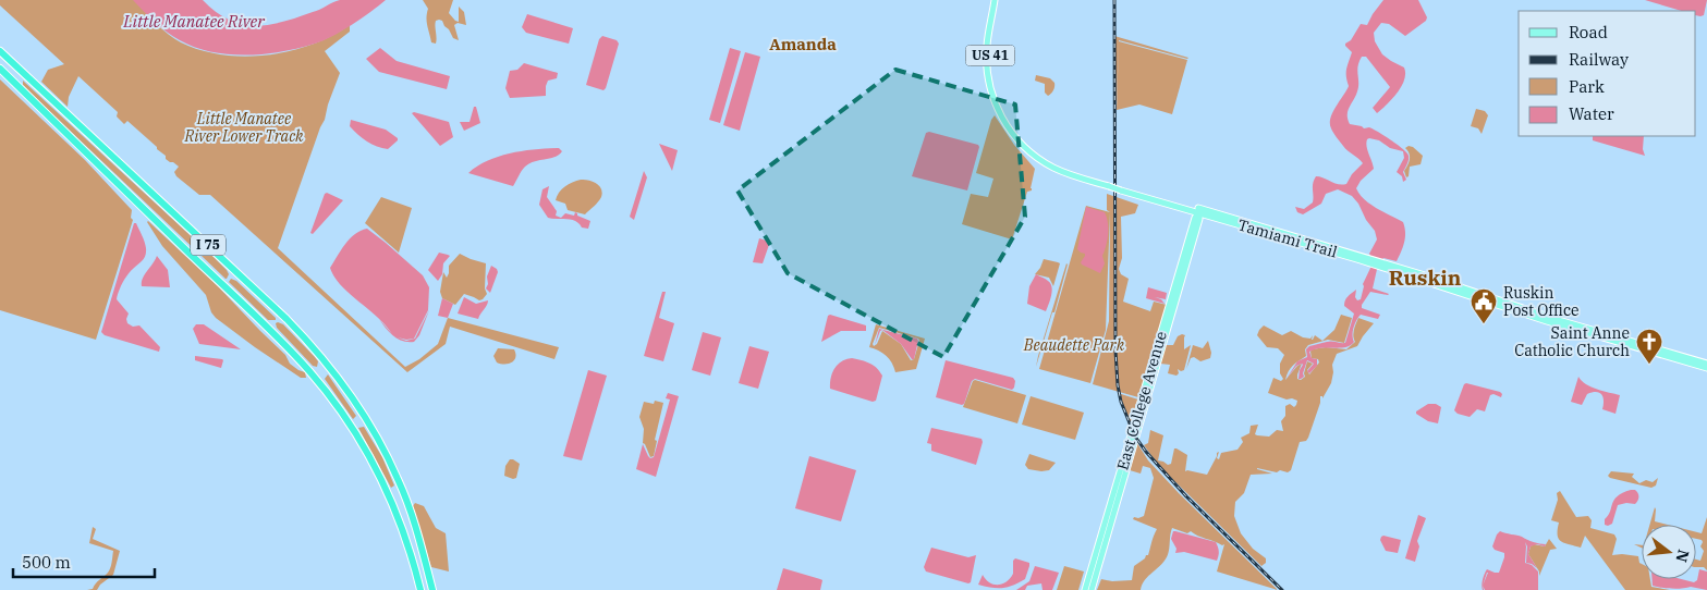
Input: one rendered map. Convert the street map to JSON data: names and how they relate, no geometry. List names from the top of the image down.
{
  "streets": {
    "highway": ["I 75"],
    "main road": ["US 41", "Tamiami Trail", "East College Avenue"]
  },
  "crossings": [
    ["Tamiami Trail", "East College Avenue"]
  ],
  "districts": ["Amanda", "Ruskin"],
  "water": ["Little Manatee River"],
  "parks": ["Little Manatee River Lower Track", "Beaudette Park"],
  "places": {
    "public building": ["Ruskin Post Office"],
    "church": ["Saint Anne Catholic Church"]
  },
  "legend": [
    "Road",
    "Railway",
    "Park",
    "Water"
  ],
  "scale_bar": "500 m",
  "north": "right"
}
